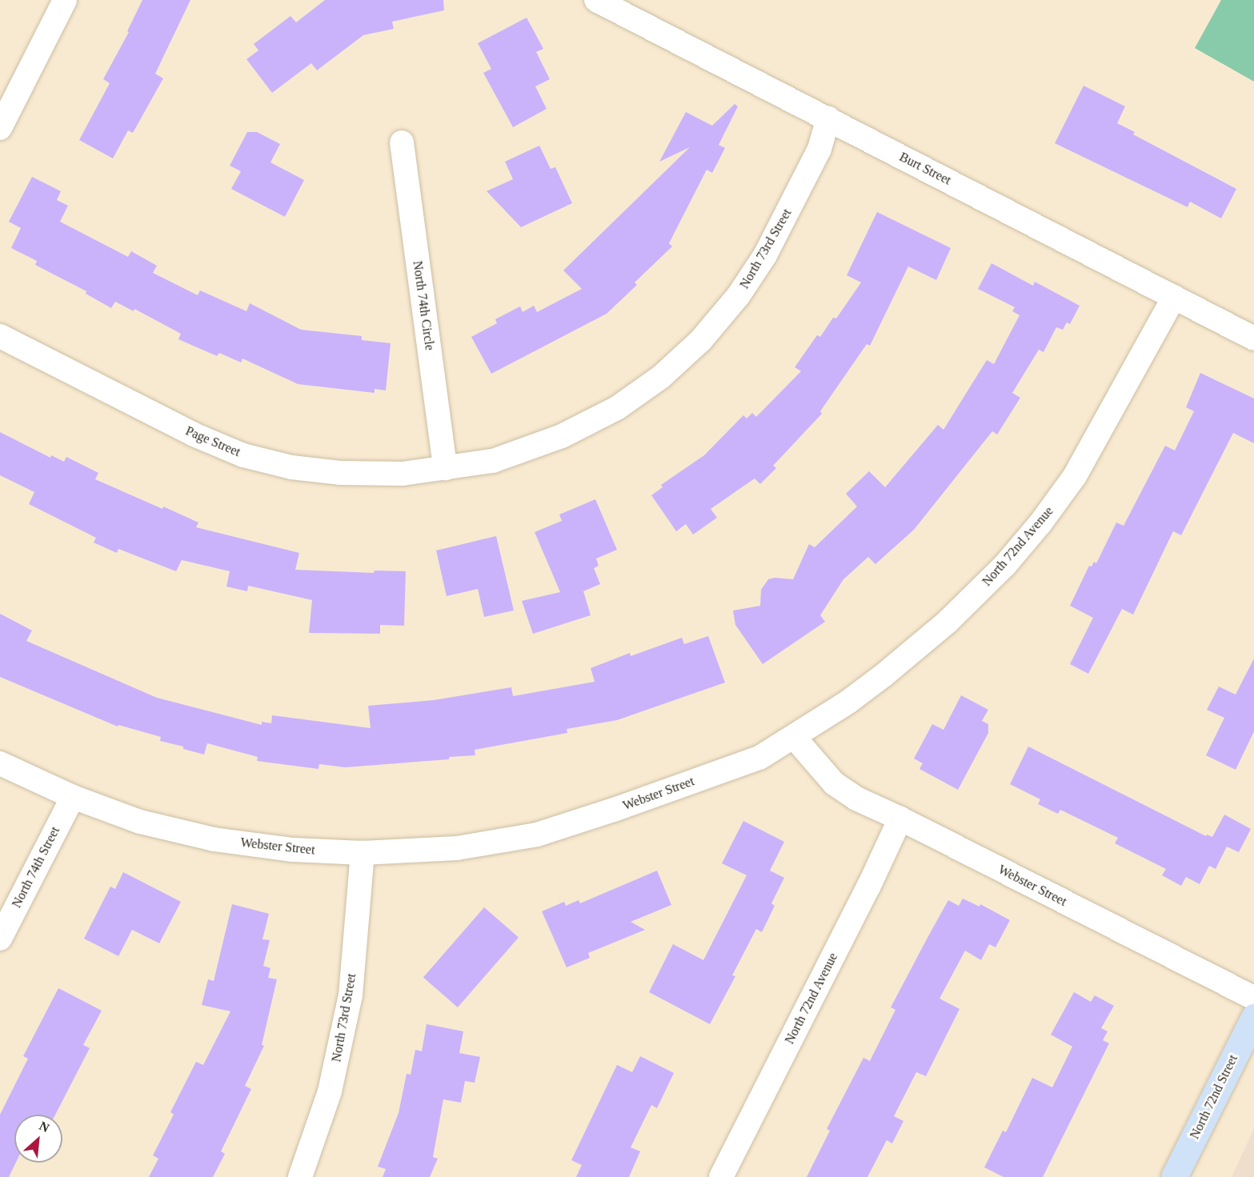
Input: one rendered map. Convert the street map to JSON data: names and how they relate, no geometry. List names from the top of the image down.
{
  "streets": {
    "main road": ["North 72nd Street"],
    "street": [
      "Burt Street",
      "North 73rd Street",
      "North 74th Circle",
      "Page Street",
      "North 72nd Avenue",
      "Webster Street",
      "North 74th Street"
    ]
  },
  "crossings": [
    ["Burt Street", "North 73rd Street"],
    ["Burt Street", "North 72nd Avenue"],
    ["North 73rd Street", "North 74th Circle"],
    ["North 73rd Street", "Page Street"],
    ["North 73rd Street", "Webster Street"],
    ["North 74th Circle", "Page Street"],
    ["North 72nd Avenue", "Webster Street"],
    ["Webster Street", "North 74th Street"]
  ],
  "north": "top right"
}
